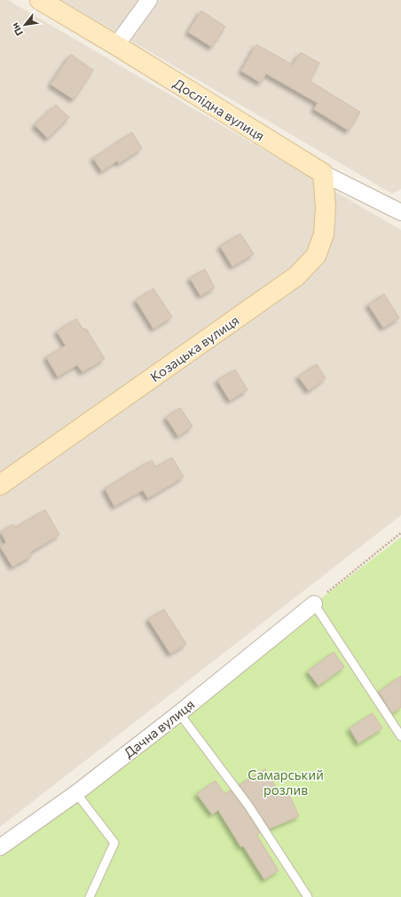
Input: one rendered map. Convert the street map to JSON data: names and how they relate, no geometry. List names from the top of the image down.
{
  "streets": {
    "street": ["Дослідна вулиця", "Козацька вулиця", "Дачна вулиця"]
  },
  "crossings": [
    ["Дослідна вулиця", "Козацька вулиця"]
  ],
  "parks": ["Самарський розлив"],
  "north": "bottom left"
}
